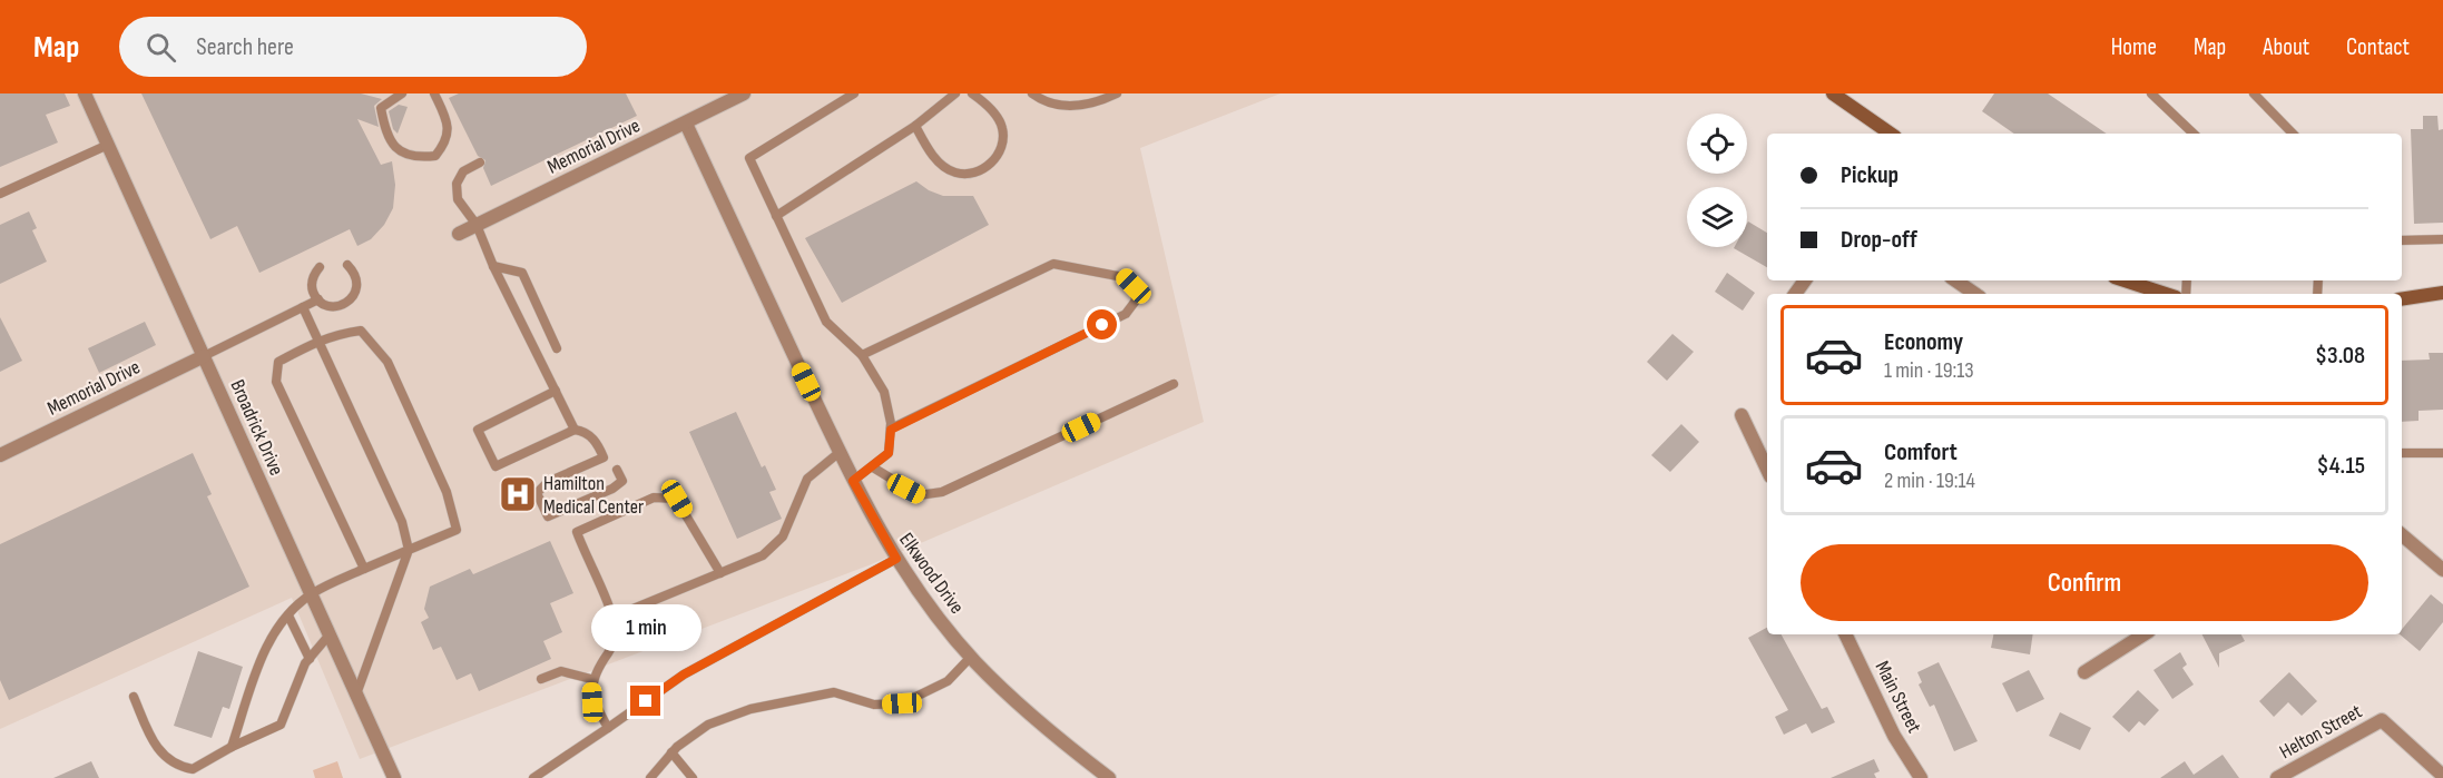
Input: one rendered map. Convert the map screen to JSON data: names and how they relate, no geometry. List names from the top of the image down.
{
  "streets": {
    "street": [
      "Memorial Drive",
      "Broadrick Drive",
      "Elkwood Drive",
      "Main Street",
      "Helton Street"
    ]
  },
  "crossings": [
    ["Memorial Drive", "Broadrick Drive"],
    ["Memorial Drive", "Elkwood Drive"]
  ],
  "places": {
    "hospital": ["Hamilton Medical Center"]
  },
  "page": {
    "header": "Map",
    "search": "Search here",
    "nav": [
      "Home",
      "Map",
      "About",
      "Contact"
    ],
    "banner": ["Pickup", "Drop-off"],
    "list": [
      {
        "name": "Economy",
        "note": "1 min · 19:13",
        "value": "$3.08"
      },
      {
        "name": "Comfort",
        "note": "2 min · 19:14",
        "value": "$4.15"
      }
    ],
    "buttons": "Confirm",
    "bubble": "1 min"
  }
}
